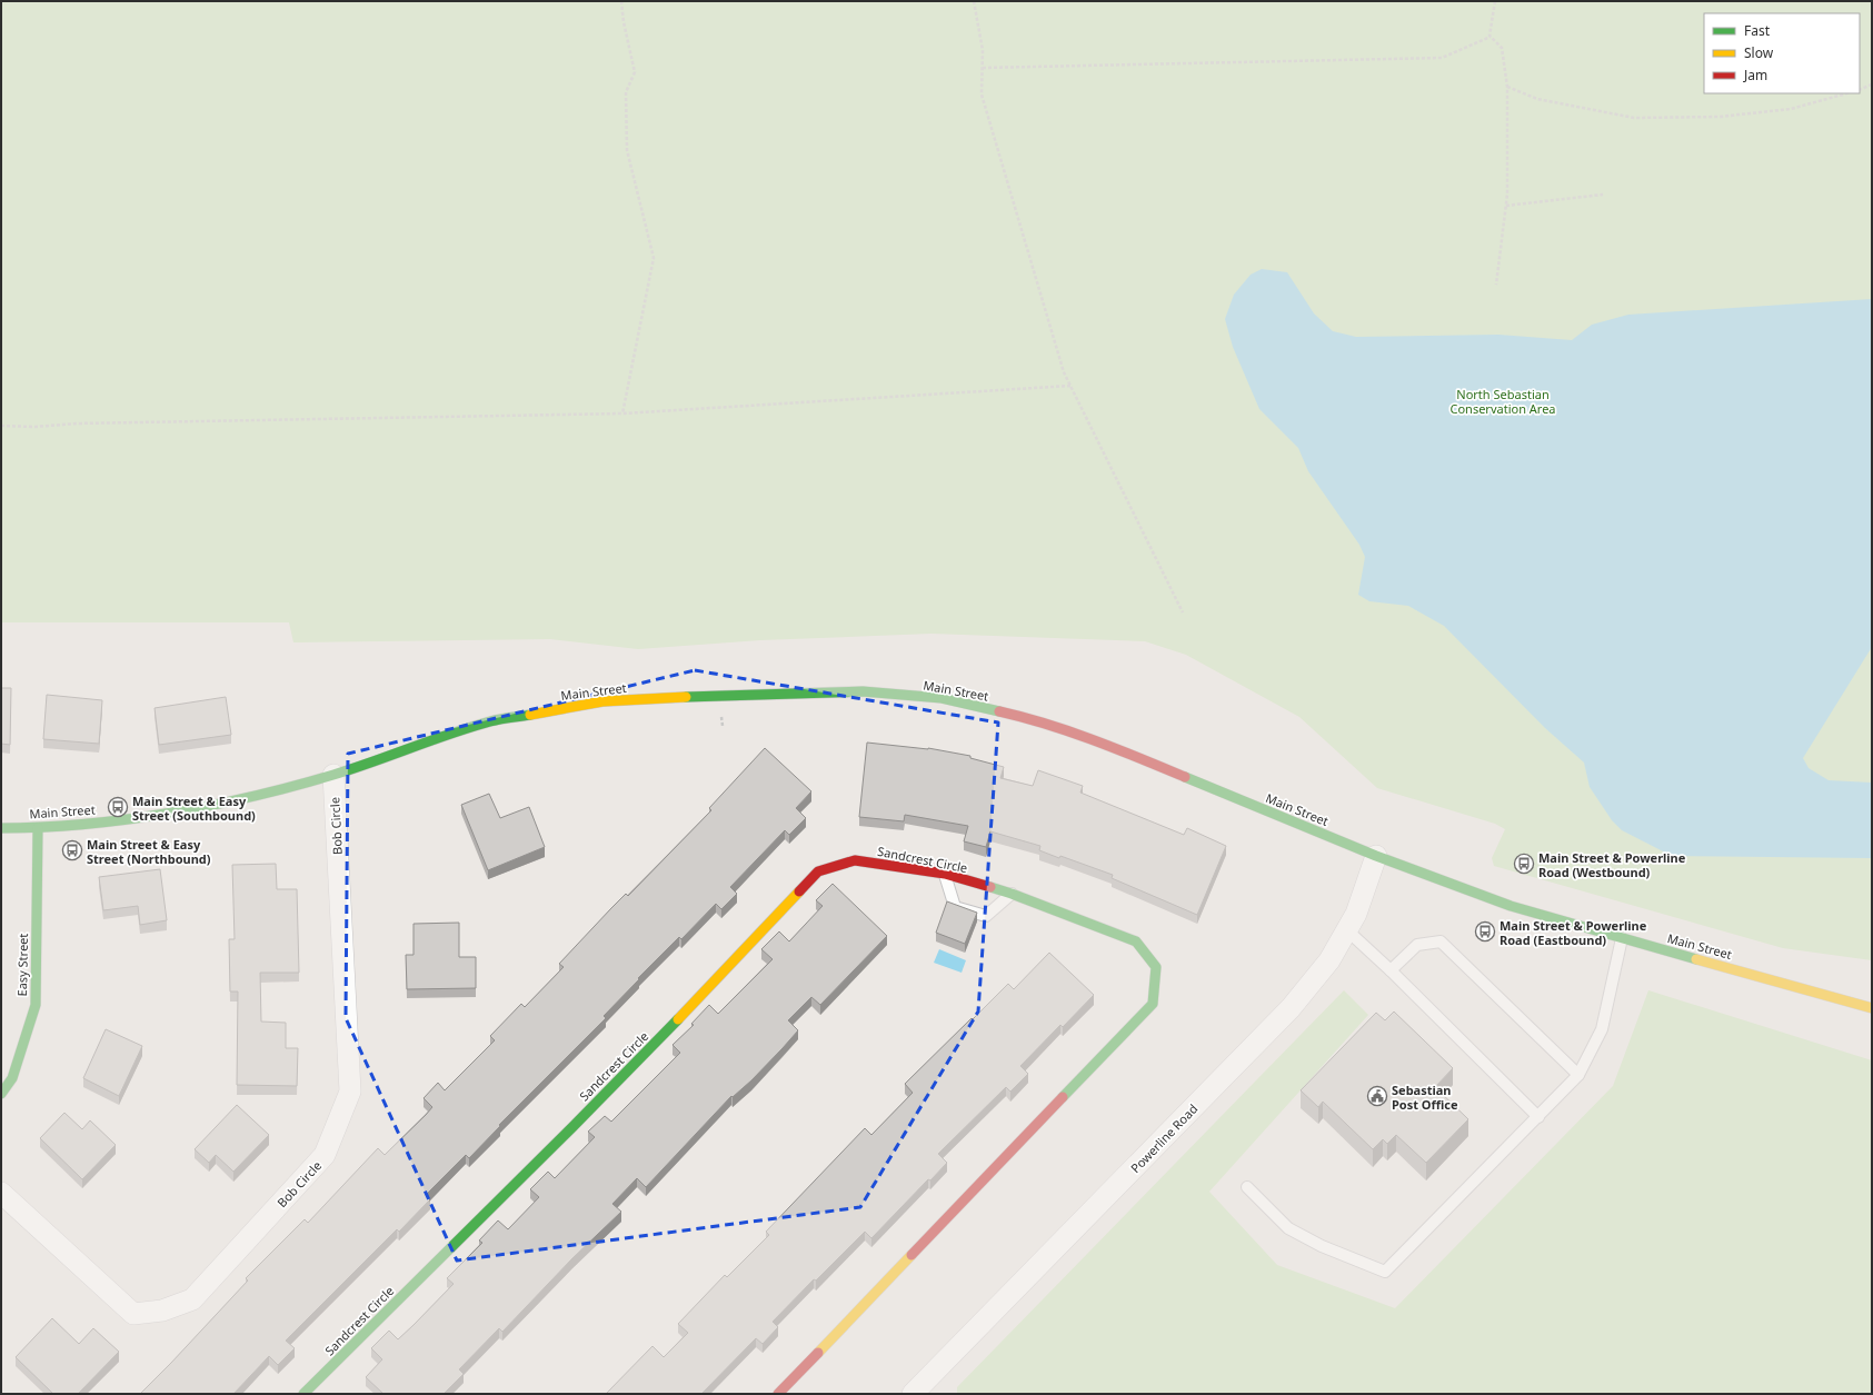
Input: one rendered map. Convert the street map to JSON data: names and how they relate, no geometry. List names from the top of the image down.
{
  "streets": {
    "street": [
      "Main Street",
      "Bob Circle",
      "Sandcrest Circle",
      "Easy Street",
      "Powerline Road"
    ]
  },
  "crossings": [
    ["Main Street", "Bob Circle"],
    ["Main Street", "Easy Street"],
    ["Main Street", "Powerline Road"]
  ],
  "parks": ["North Sebastian Conservation Area"],
  "places": {
    "bus stop": [
      "Main Street & Easy Street (Southbound)",
      "Main Street & Easy Street (Northbound)",
      "Main Street & Powerline Road (Westbound)",
      "Main Street & Powerline Road (Eastbound)"
    ],
    "public building": ["Sebastian Post Office"]
  },
  "legend": ["Fast", "Slow", "Jam"]
}
